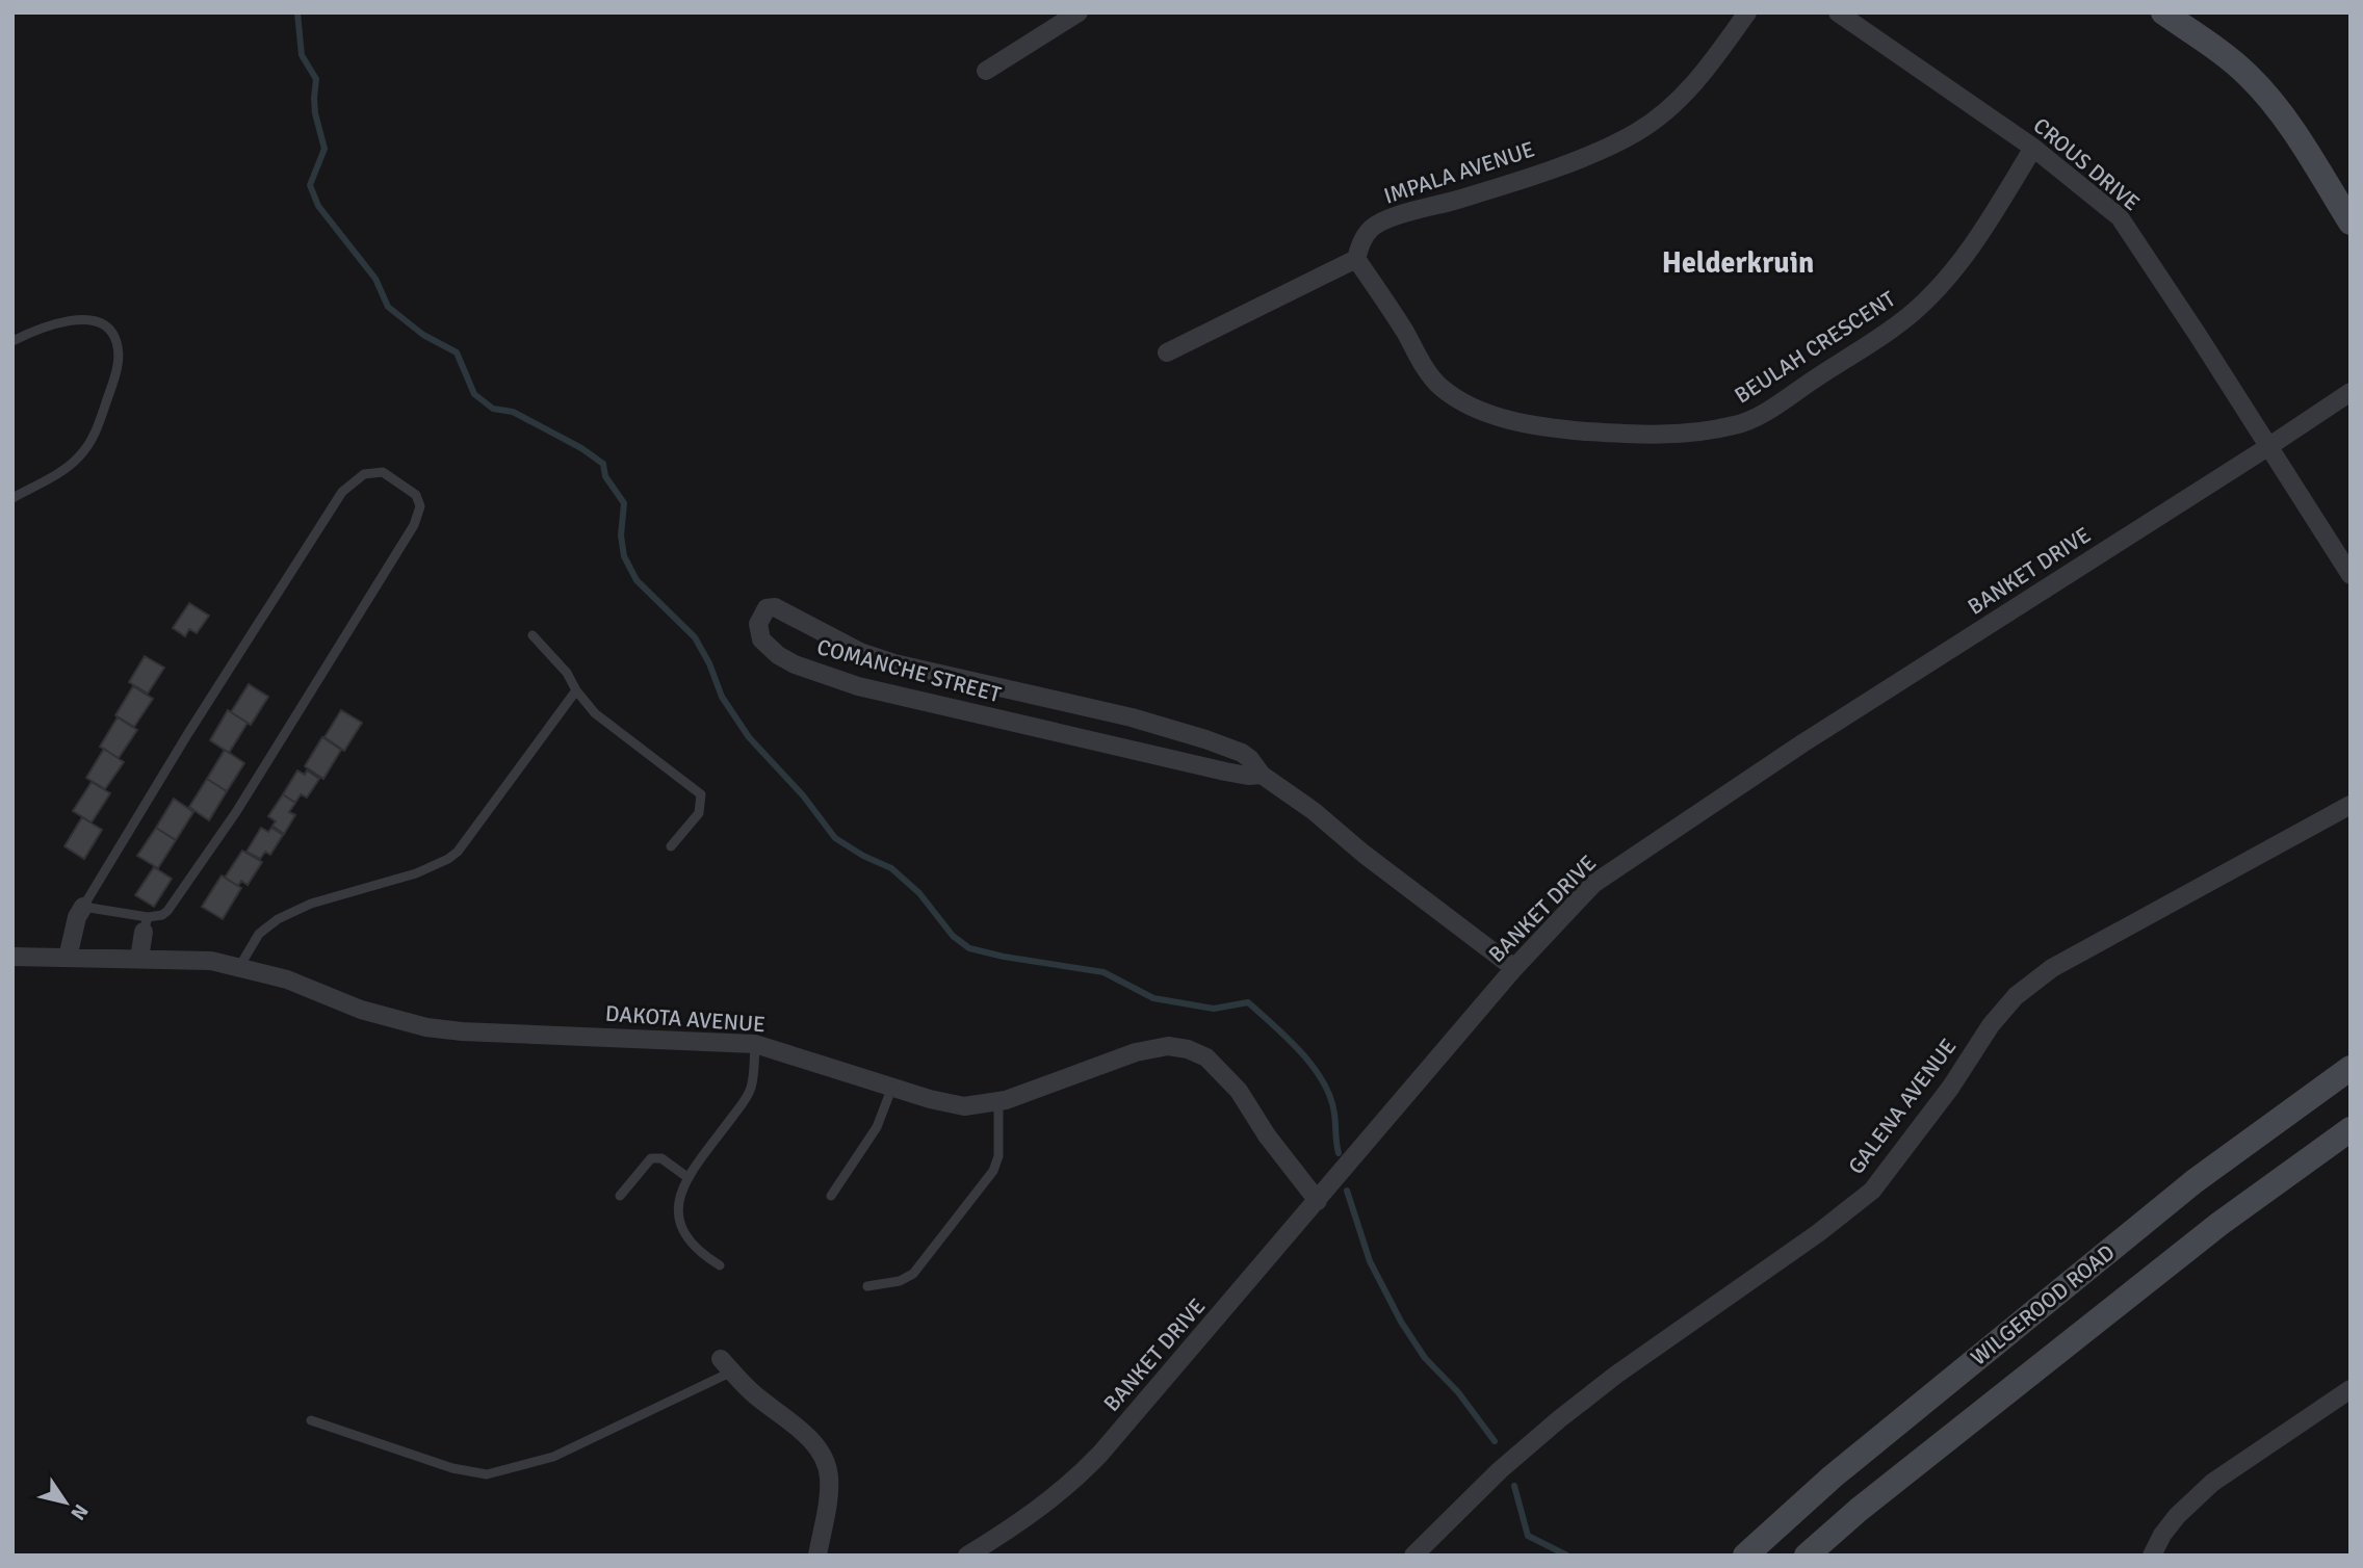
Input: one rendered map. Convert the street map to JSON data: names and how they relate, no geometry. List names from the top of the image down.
{
  "streets": {
    "street": [
      "CROUS DRIVE",
      "IMPALA AVENUE",
      "BEULAH CRESCENT",
      "BANKET DRIVE",
      "COMANCHE STREET",
      "DAKOTA AVENUE",
      "GALENA AVENUE",
      "WILGEROOD ROAD"
    ]
  },
  "crossings": [
    ["CROUS DRIVE", "BEULAH CRESCENT"],
    ["CROUS DRIVE", "BANKET DRIVE"],
    ["IMPALA AVENUE", "BEULAH CRESCENT"],
    ["BANKET DRIVE", "COMANCHE STREET"],
    ["BANKET DRIVE", "DAKOTA AVENUE"]
  ],
  "districts": ["Helderkruin"],
  "north": "bottom right"
}
